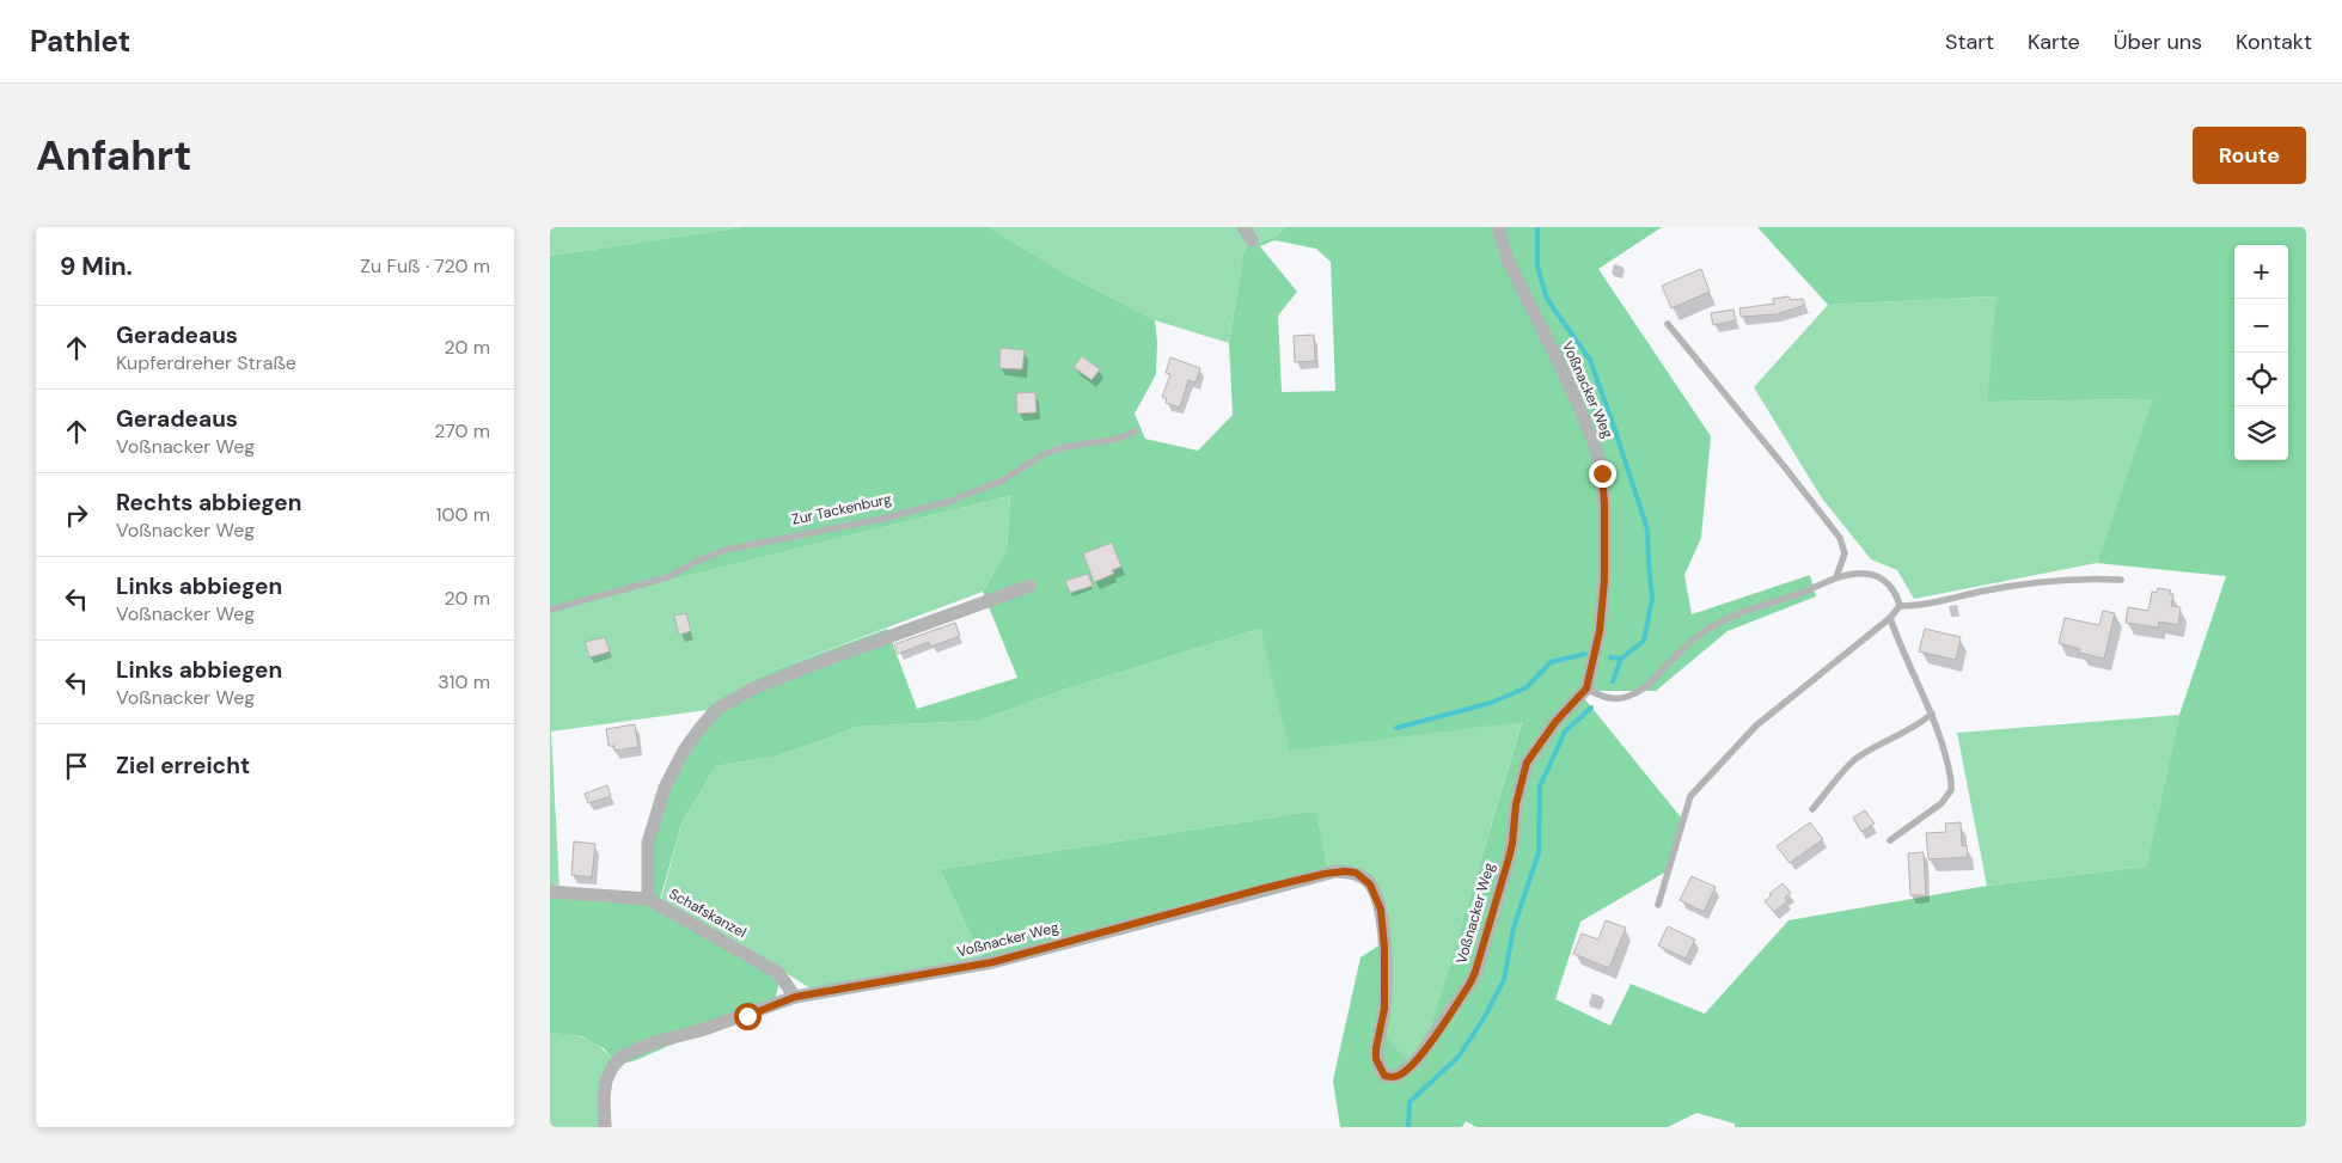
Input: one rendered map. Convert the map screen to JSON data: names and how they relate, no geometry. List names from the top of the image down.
{
  "streets": {
    "street": ["Voßnacker Weg", "Schafskanzel"],
    "lane": ["Zur Tackenburg"]
  },
  "crossings": [
    ["Voßnacker Weg", "Schafskanzel"]
  ],
  "page": {
    "header": "Pathlet",
    "nav": [
      "Start",
      "Karte",
      "Über uns",
      "Kontakt"
    ],
    "buttons": "Route",
    "title": "Anfahrt",
    "heading": ["9 Min.", "Zu Fuß · 720 m"],
    "map_buttons": ["+", "−"],
    "list": [
      ["Geradeaus", "Kupferdreher Straße", "20 m"],
      ["Geradeaus", "Voßnacker Weg", "270 m"],
      ["Rechts abbiegen", "Voßnacker Weg", "100 m"],
      ["Links abbiegen", "Voßnacker Weg", "20 m"],
      ["Links abbiegen", "Voßnacker Weg", "310 m"],
      "Ziel erreicht"
    ]
  }
}
